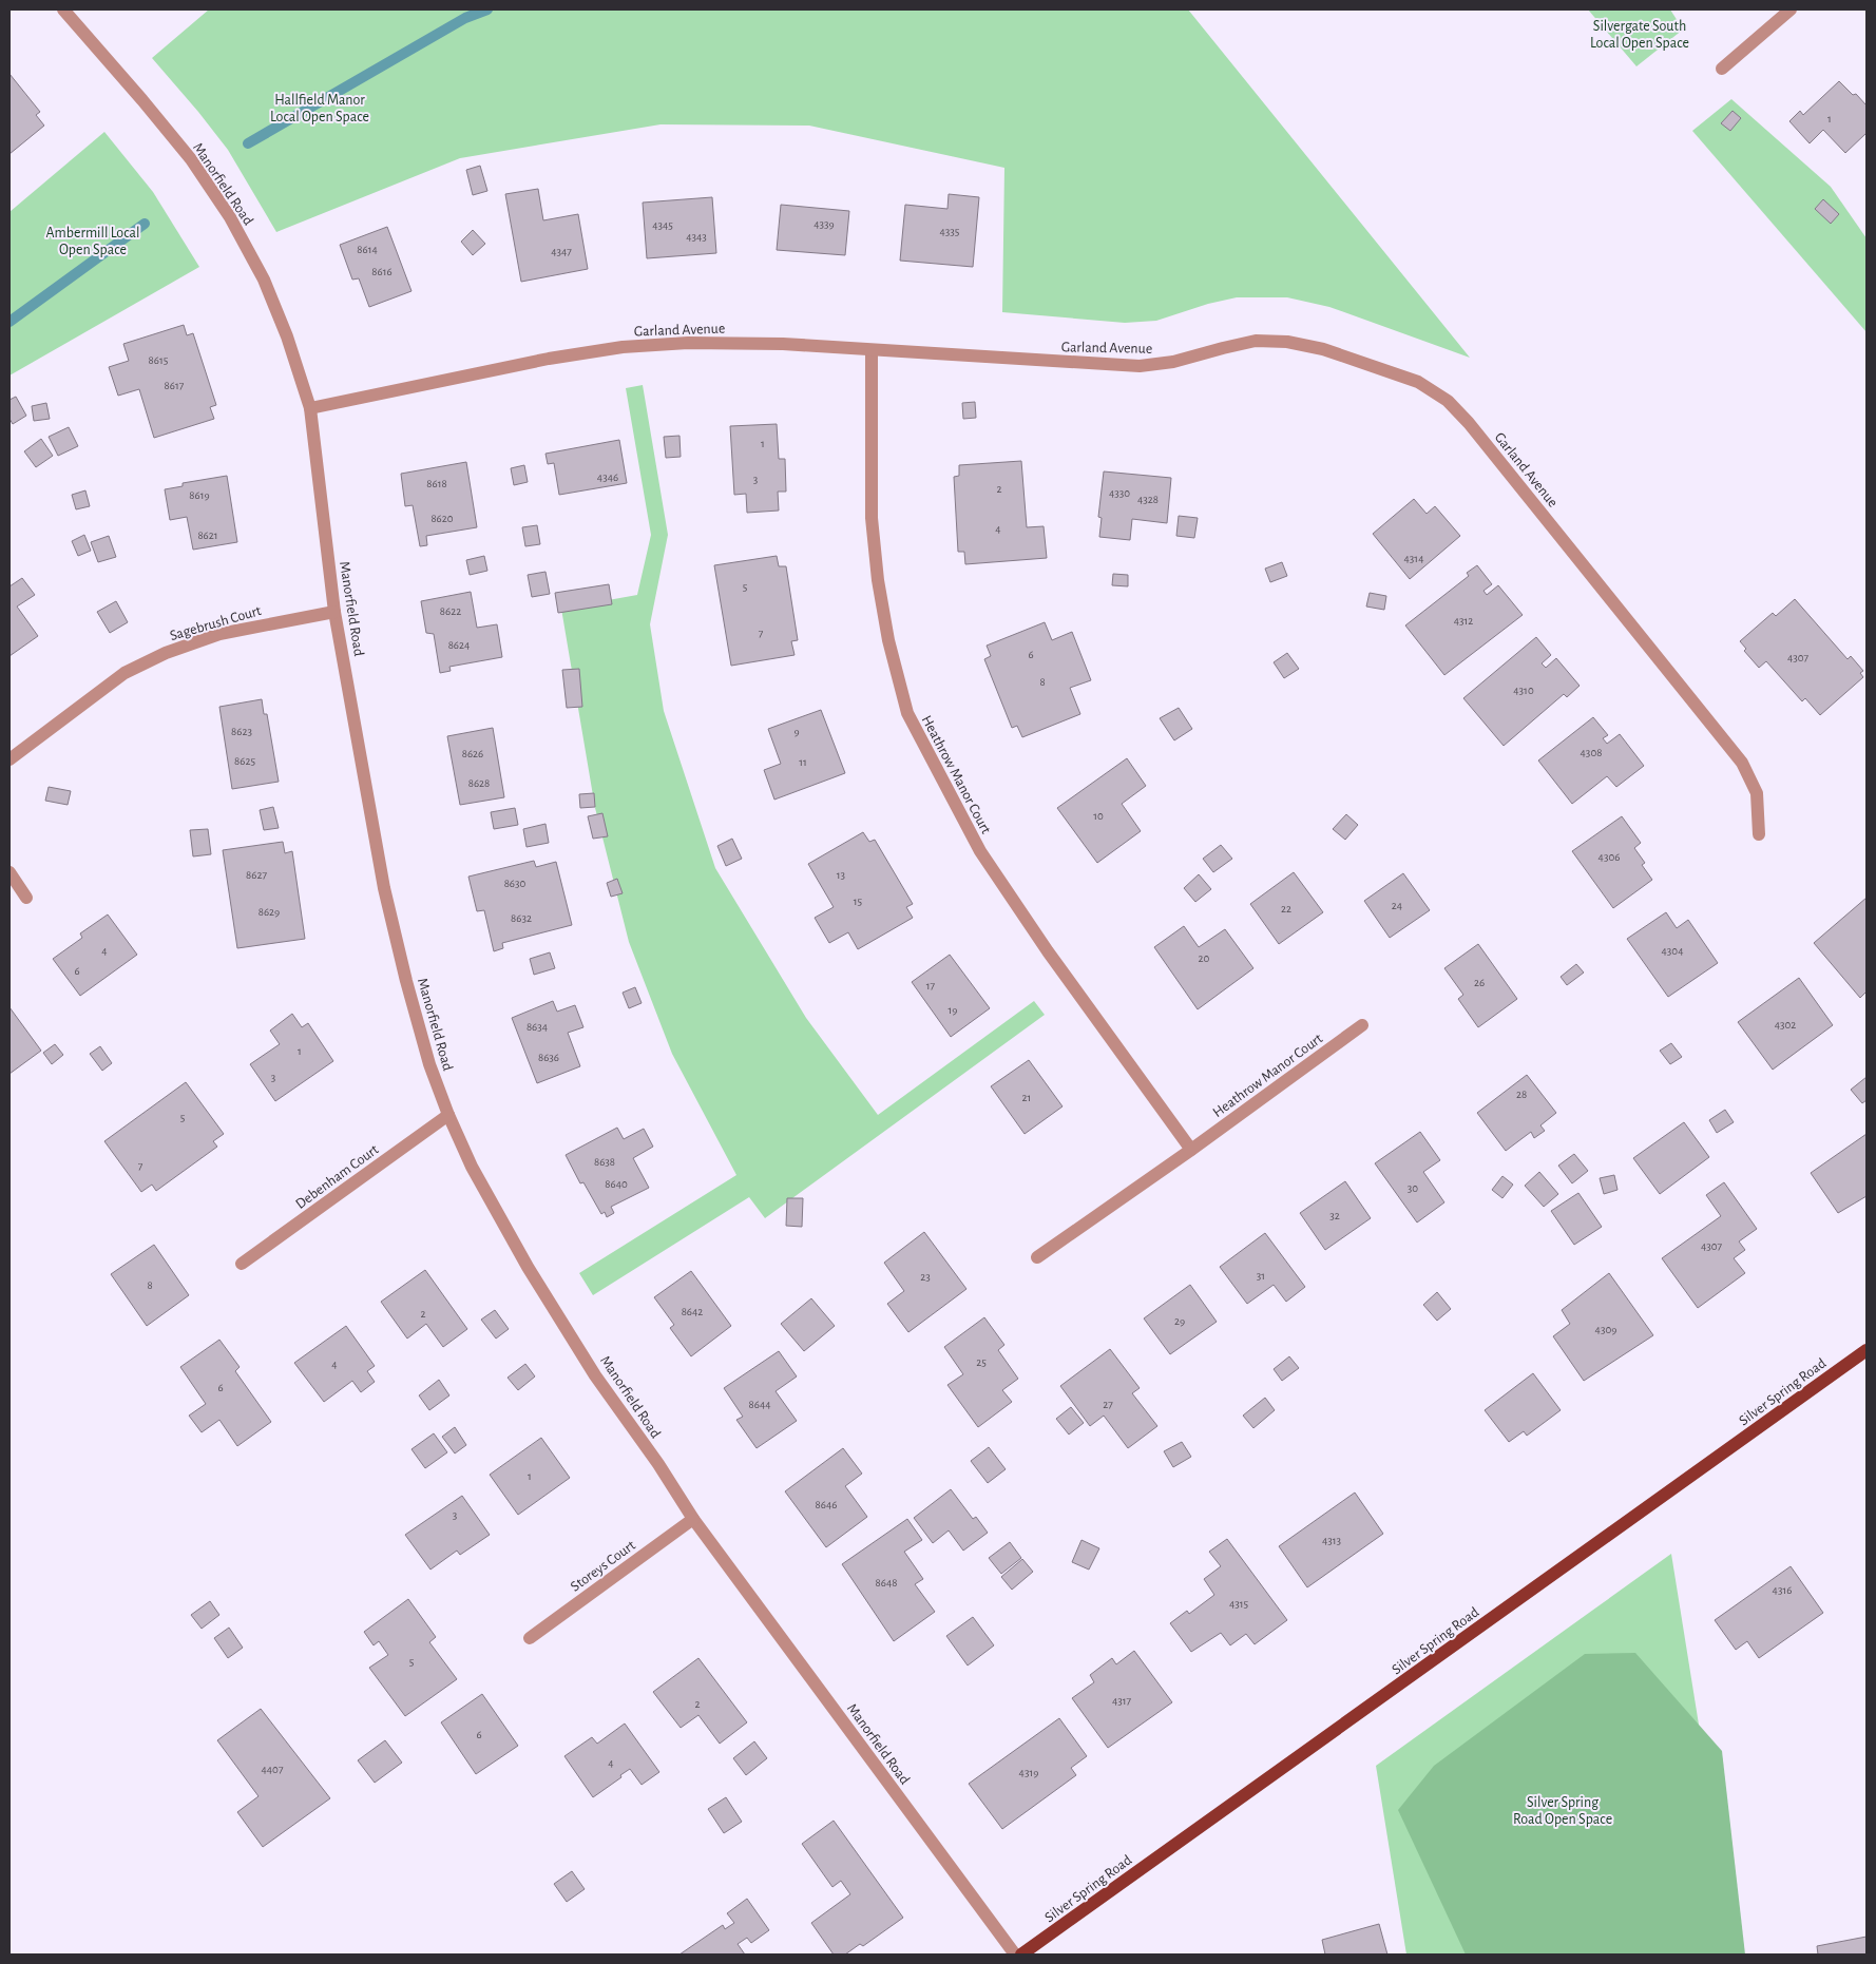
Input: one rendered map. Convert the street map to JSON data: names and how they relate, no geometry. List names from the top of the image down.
{
  "streets": {
    "main road": ["Silver Spring Road"],
    "street": [
      "Manorfield Road",
      "Garland Avenue",
      "Sagebrush Court",
      "Heathrow Manor Court",
      "Debenham Court",
      "Storeys Court"
    ]
  },
  "crossings": [
    ["Manorfield Road", "Garland Avenue"],
    ["Manorfield Road", "Sagebrush Court"],
    ["Manorfield Road", "Debenham Court"],
    ["Manorfield Road", "Storeys Court"],
    ["Garland Avenue", "Heathrow Manor Court"]
  ],
  "parks": [
    "Silvergate South Local Open Space",
    "Hallfield Manor Local Open Space",
    "Ambermill Local Open Space",
    "Silver Spring Road Open Space"
  ],
  "house_numbers": [
    "1",
    "4339",
    "4345",
    "4335",
    "4343",
    "8614",
    "4347",
    "8616",
    "8615",
    "8617",
    "1",
    "4346",
    "3",
    "8618",
    "2",
    "4330",
    "8619",
    "4328",
    "8620",
    "4",
    "8621",
    "4314",
    "5",
    "8622",
    "4312",
    "7",
    "8624",
    "6",
    "4307",
    "8",
    "4310",
    "8623",
    "9",
    "4308",
    "8626",
    "8625",
    "11",
    "8628",
    "10",
    "4306",
    "8627",
    "13",
    "8630",
    "15",
    "24",
    "22",
    "8629",
    "8632",
    "4",
    "4304",
    "20",
    "6",
    "26",
    "17",
    "19",
    "4302",
    "8634",
    "1",
    "8636",
    "3",
    "28",
    "21",
    "5",
    "8638",
    "7",
    "8640",
    "30",
    "32",
    "4307",
    "31",
    "23",
    "8",
    "8642",
    "2",
    "29",
    "4309",
    "25",
    "4",
    "6",
    "8644",
    "27",
    "1",
    "8646",
    "3",
    "4313",
    "8648",
    "4316",
    "4315",
    "5",
    "4317",
    "2",
    "6",
    "4",
    "4407",
    "4319"
  ]
}
